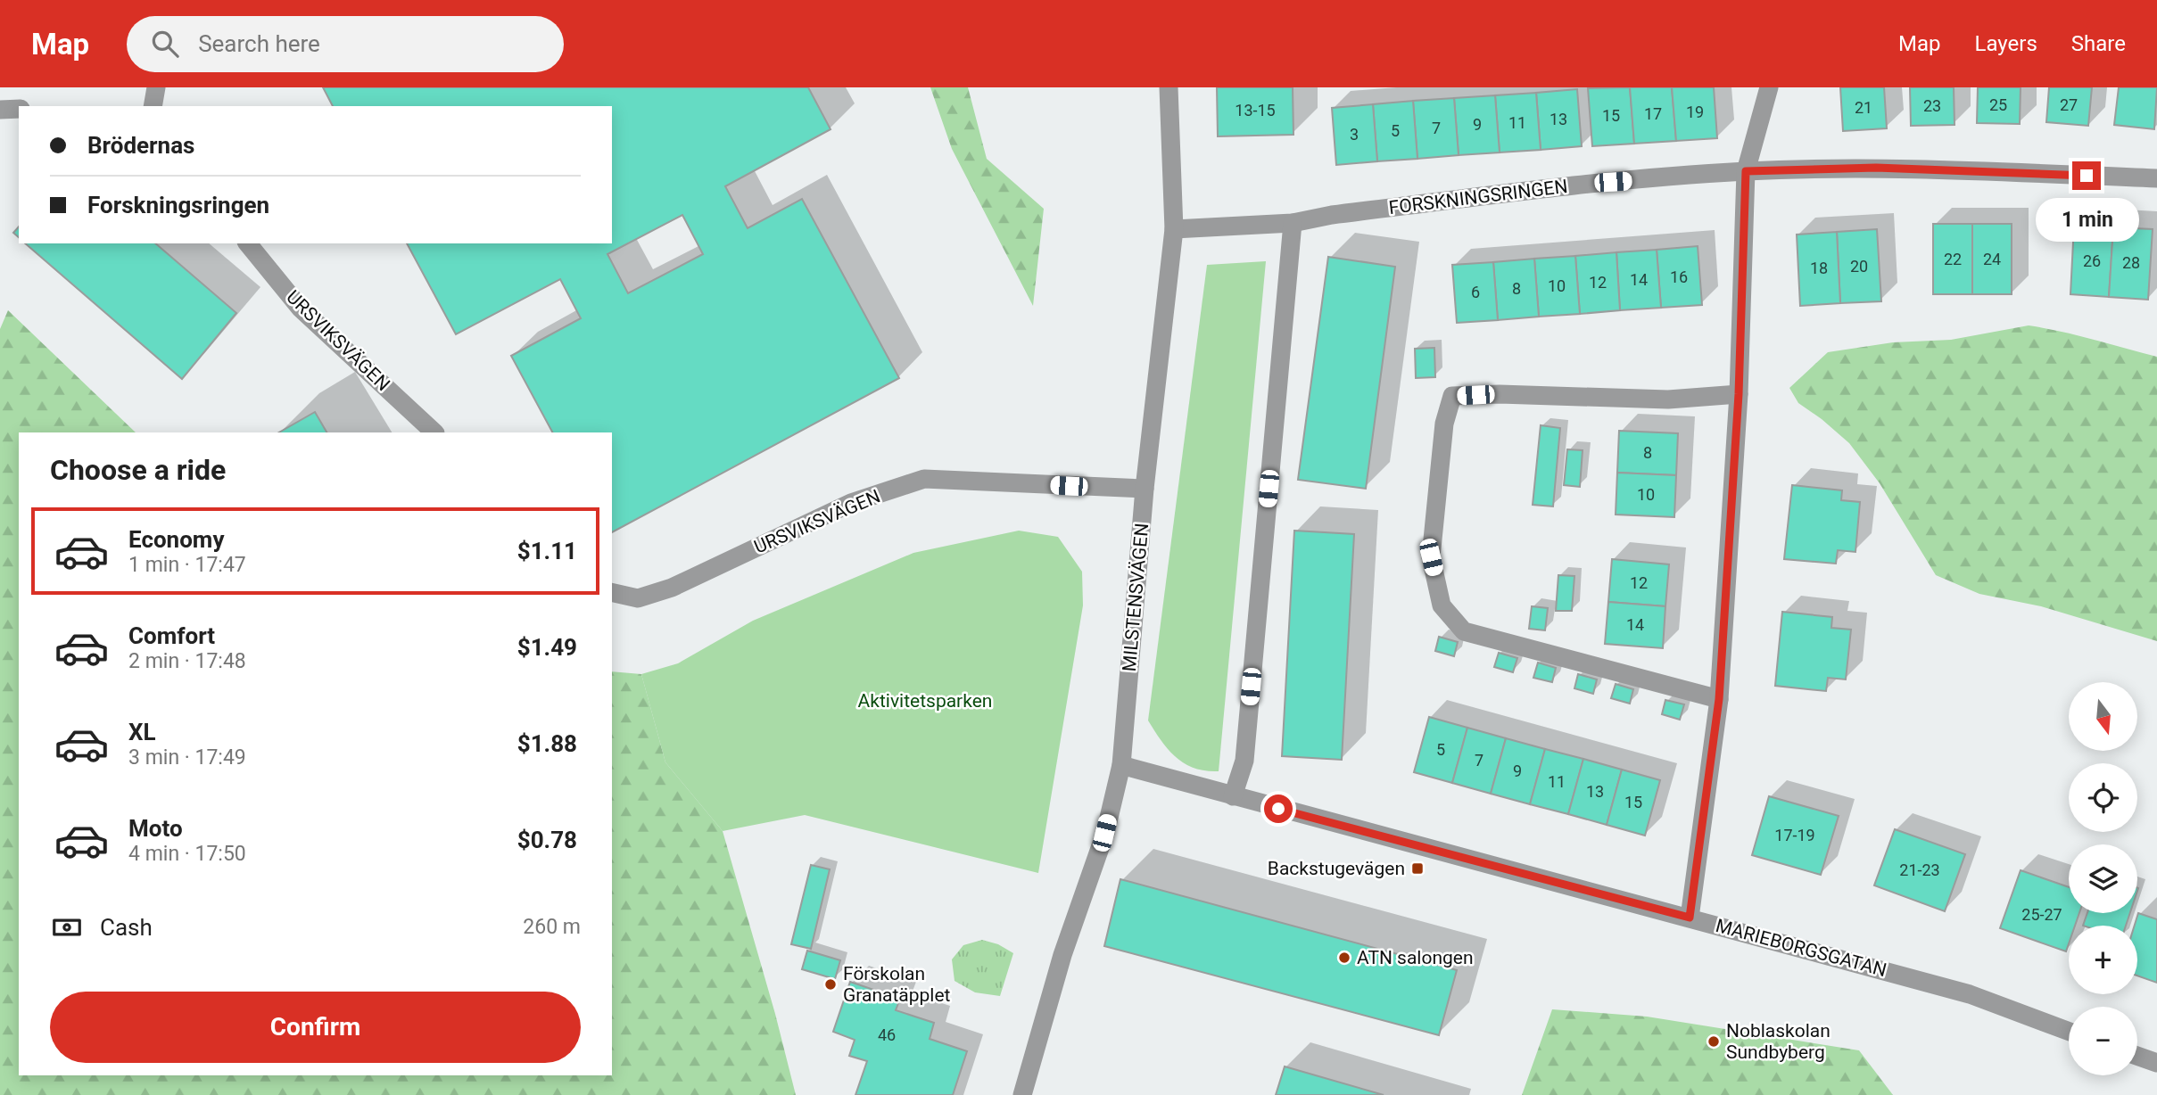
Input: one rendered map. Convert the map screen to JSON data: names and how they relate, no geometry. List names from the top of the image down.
{
  "streets": {
    "street": [
      "FORSKNINGSRINGEN",
      "URSVIKSVÄGEN",
      "MILSTENSVÄGEN",
      "MARIEBORGSGATAN"
    ]
  },
  "crossings": [
    ["FORSKNINGSRINGEN", "MILSTENSVÄGEN"],
    ["URSVIKSVÄGEN", "MILSTENSVÄGEN"],
    ["MILSTENSVÄGEN", "MARIEBORGSGATAN"]
  ],
  "parks": ["Aktivitetsparken"],
  "places": {
    "transit": ["Backstugevägen"],
    "other": ["ATN salongen", "Förskolan Granatäpplet", "Noblaskolan Sundbyberg"]
  },
  "house_numbers": [
    "25",
    "27",
    "23",
    "21",
    "13-15",
    "19",
    "17",
    "15",
    "13",
    "11",
    "9",
    "7",
    "5",
    "3",
    "22",
    "24",
    "26",
    "28",
    "20",
    "18",
    "16",
    "14",
    "12",
    "10",
    "8",
    "6",
    "8",
    "10",
    "12",
    "14",
    "5",
    "7",
    "9",
    "11",
    "13",
    "15",
    "17-19",
    "21-23",
    "25-27",
    "46"
  ],
  "north": "bottom",
  "page": {
    "header": "Map",
    "search": "Search here",
    "nav": ["Map", "Layers", "Share"],
    "banner": ["Brödernas", "Forskningsringen"],
    "bubble": "1 min",
    "heading": "Choose a ride",
    "list": [
      {
        "name": "Economy",
        "note": "1 min · 17:47",
        "value": "$1.11"
      },
      {
        "name": "Comfort",
        "note": "2 min · 17:48",
        "value": "$1.49"
      },
      {
        "name": "XL",
        "note": "3 min · 17:49",
        "value": "$1.88"
      },
      {
        "name": "Moto",
        "note": "4 min · 17:50",
        "value": "$0.78"
      }
    ],
    "map_buttons": ["+", "−"],
    "pay": ["Cash", "260 m"],
    "buttons": "Confirm"
  }
}
